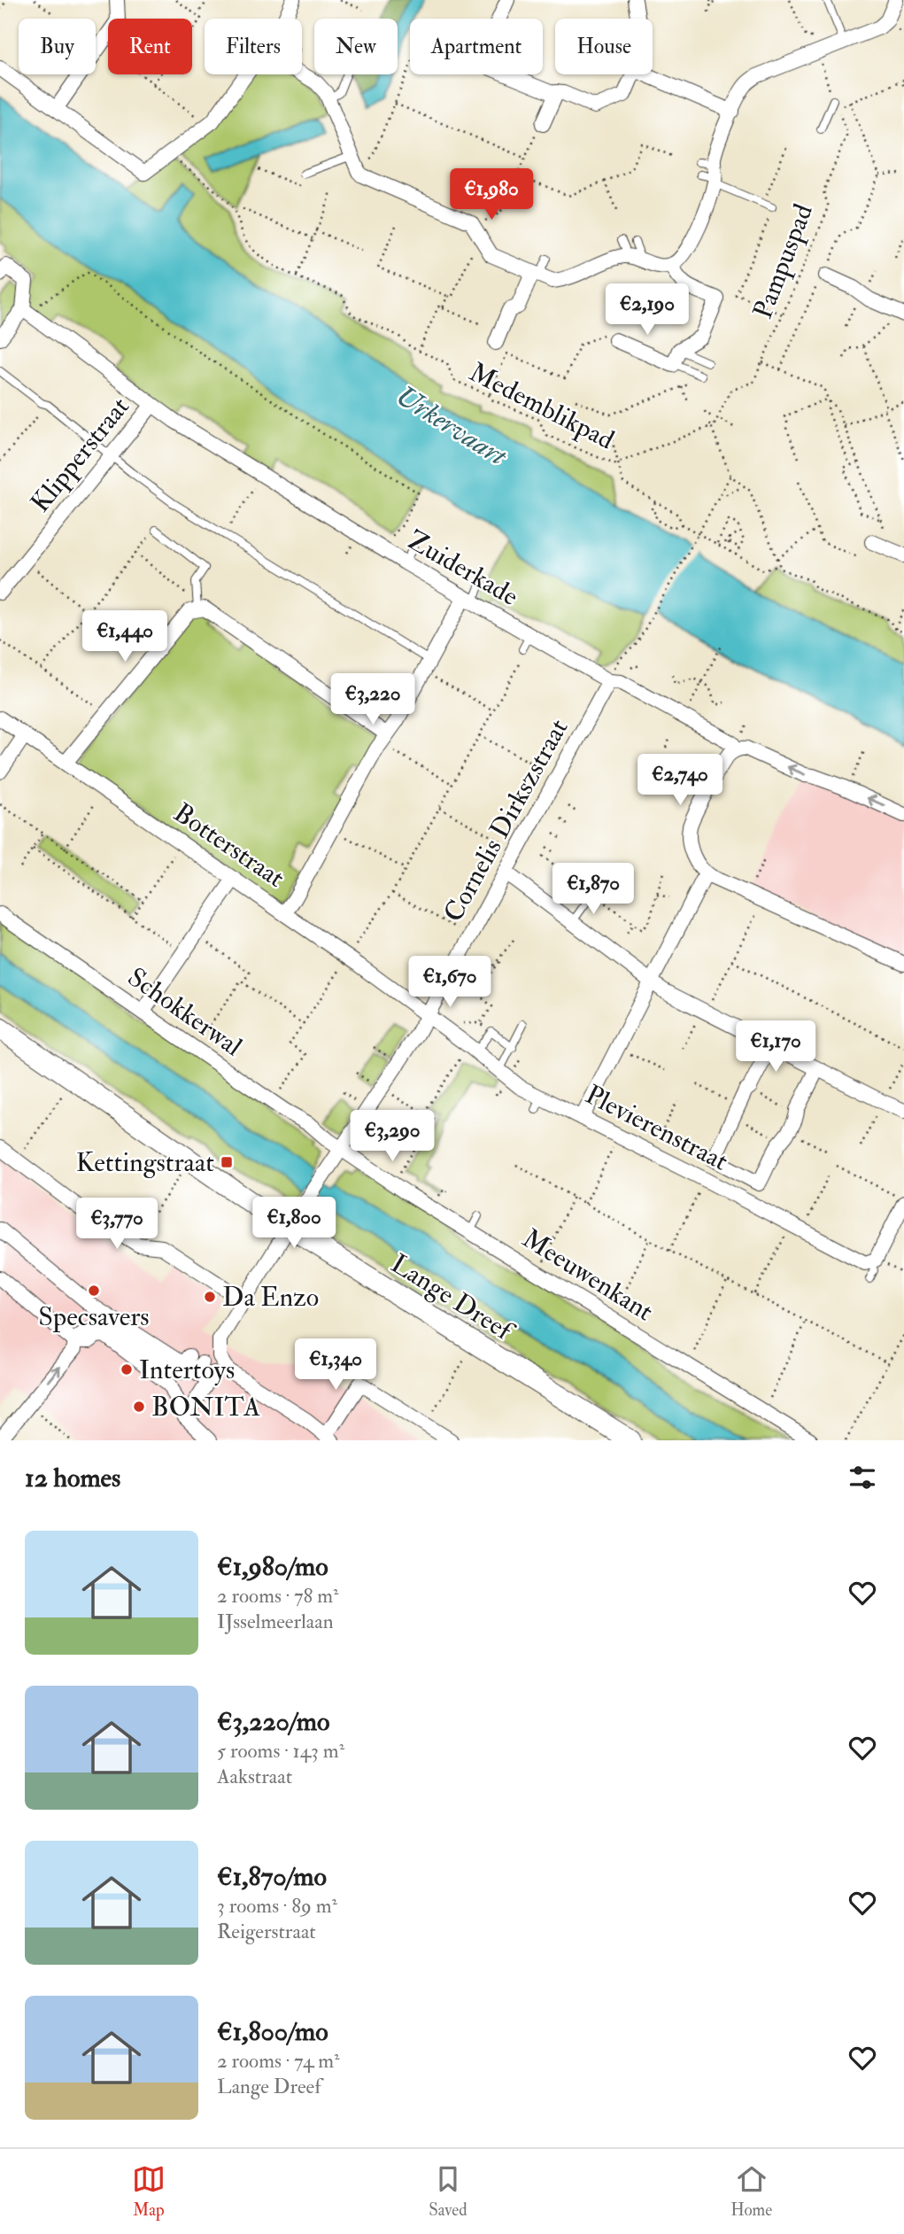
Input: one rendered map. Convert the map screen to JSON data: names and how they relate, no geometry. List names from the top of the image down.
{
  "streets": {
    "main road": ["Lange Dreef"],
    "street": [
      "Klipperstraat",
      "Zuiderkade",
      "Cornelis Dirkszstraat",
      "Botterstraat",
      "Schokkerwal",
      "Plevierenstraat",
      "Meeuwenkant"
    ],
    "path": ["Pampuspad", "Medemblikpad"]
  },
  "crossings": [
    ["Pampuspad", "Medemblikpad"],
    ["Klipperstraat", "Zuiderkade"],
    ["Zuiderkade", "Cornelis Dirkszstraat"],
    ["Cornelis Dirkszstraat", "Botterstraat"],
    ["Cornelis Dirkszstraat", "Schokkerwal"],
    ["Cornelis Dirkszstraat", "Plevierenstraat"],
    ["Cornelis Dirkszstraat", "Meeuwenkant"],
    ["Botterstraat", "Plevierenstraat"],
    ["Schokkerwal", "Meeuwenkant"]
  ],
  "water": ["Urkervaart"],
  "places": {
    "transit": ["Kettingstraat"],
    "other": [
      "Specsavers",
      "Da Enzo",
      "Intertoys",
      "BONITA"
    ]
  },
  "page": {
    "chip": [
      "Buy",
      "Rent",
      "Filters",
      "New",
      "Apartment",
      "House"
    ],
    "price": [
      "€1,980",
      "€2,190",
      "€1,440",
      "€3,220",
      "€2,740",
      "€1,870",
      "€1,670",
      "€1,170",
      "€3,290",
      "€1,800",
      "€3,770",
      "€1,340"
    ],
    "heading": "12 homes",
    "list": [
      {
        "name": "€1,980/mo",
        "note": "2 rooms · 78 m² · IJsselmeerlaan"
      },
      {
        "name": "€3,220/mo",
        "note": "5 rooms · 143 m² · Aakstraat"
      },
      {
        "name": "€1,870/mo",
        "note": "3 rooms · 89 m² · Reigerstraat"
      },
      {
        "name": "€1,800/mo",
        "note": "2 rooms · 74 m² · Lange Dreef"
      }
    ],
    "tabs": ["Map", "Saved", "Home"]
  }
}
